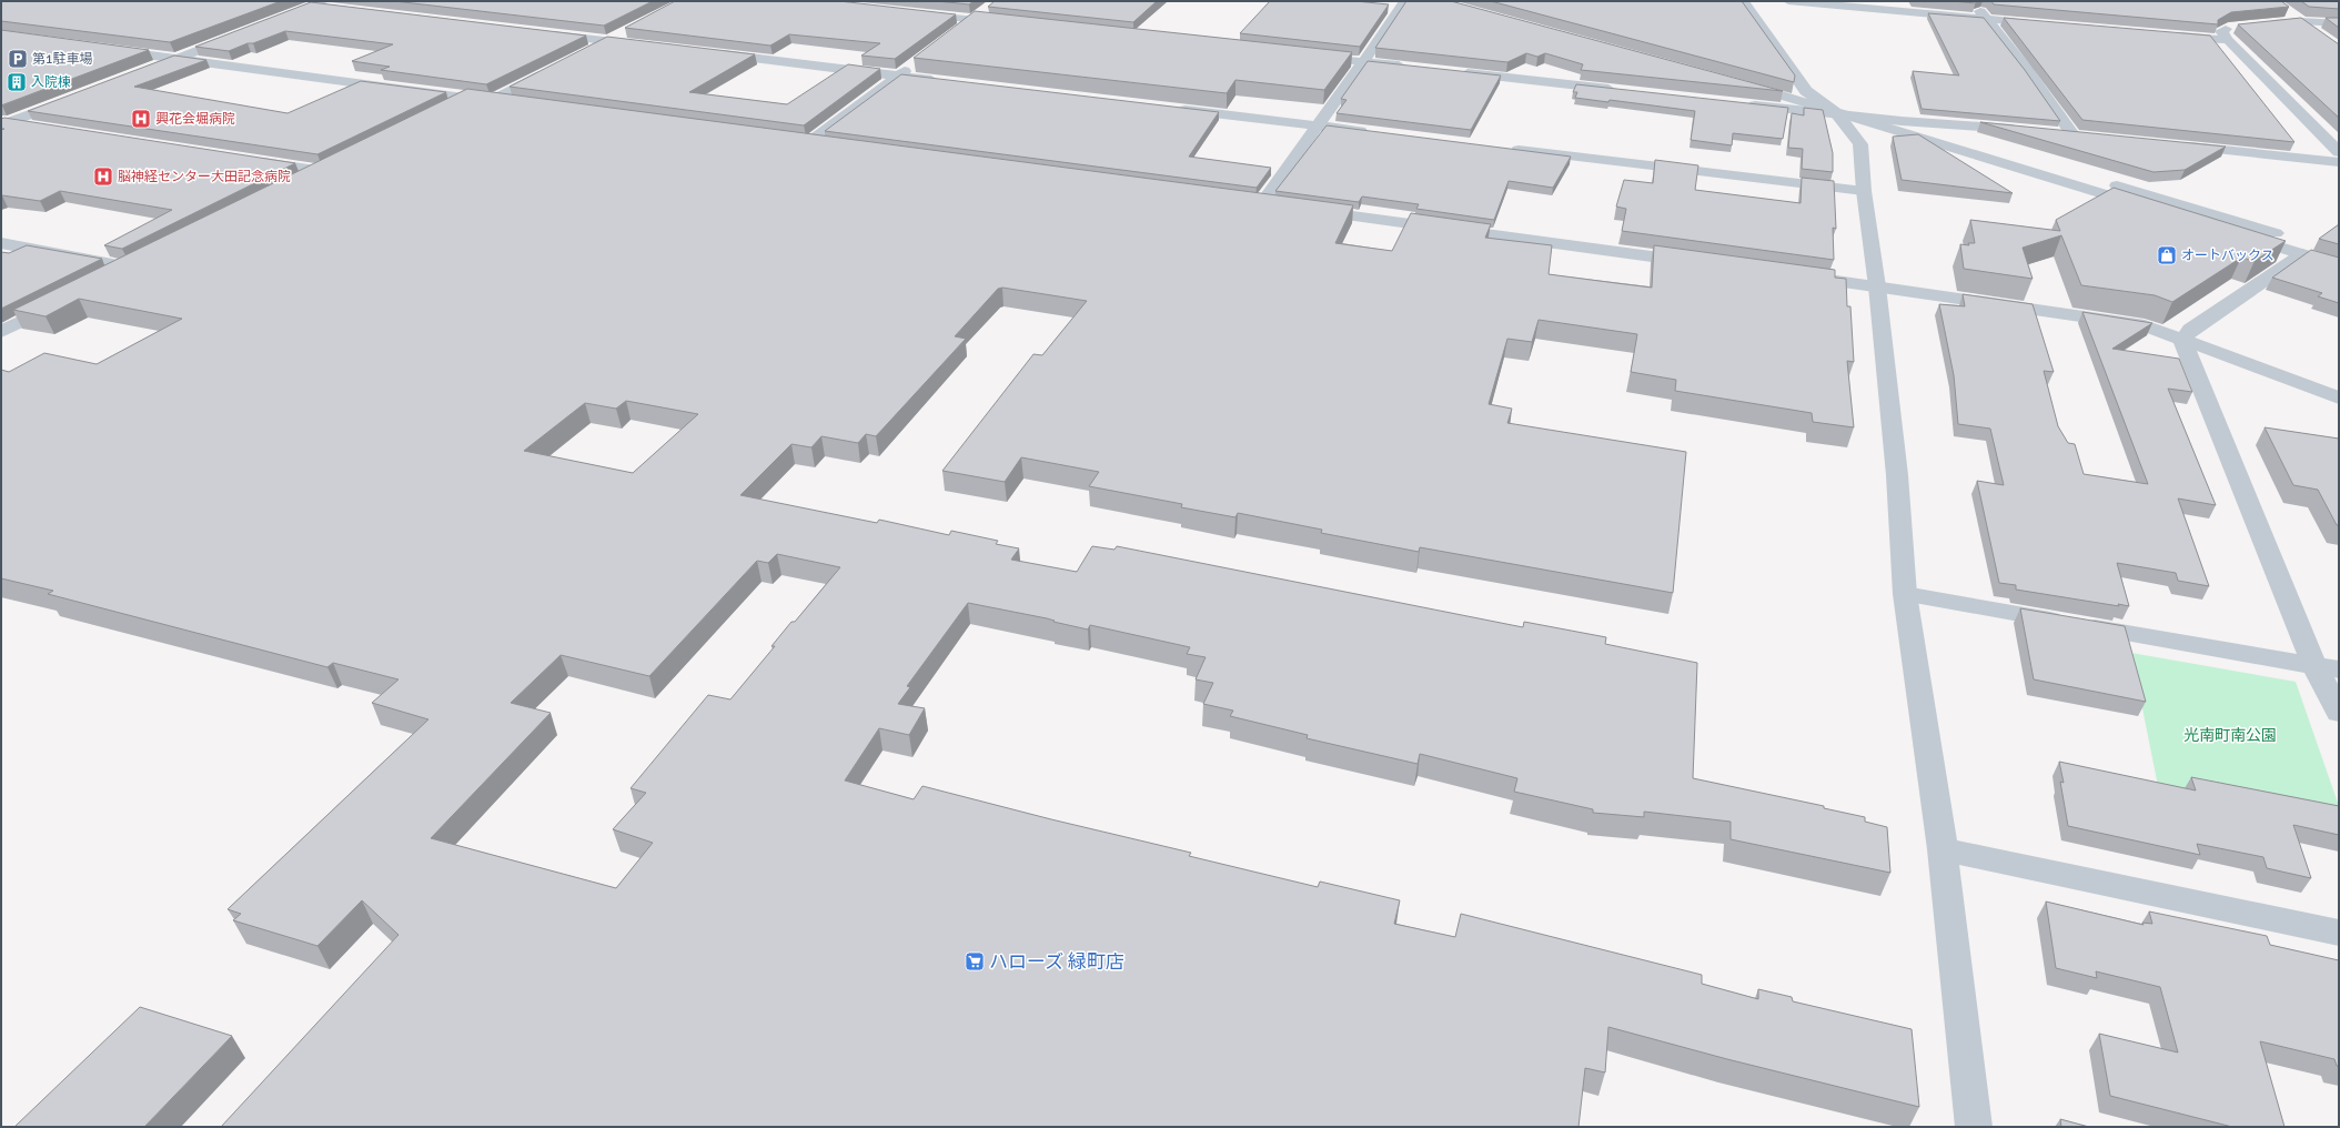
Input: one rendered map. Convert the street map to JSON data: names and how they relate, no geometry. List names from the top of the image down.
{
  "parks": ["光南町南公園"],
  "places": {
    "parking": ["第1駐車場"],
    "building": ["入院棟"],
    "hospital": ["興花会堀病院", "脳神経センター大田記念病院"],
    "shop": ["オートバックス"],
    "supermarket": ["ハローズ 緑町店"]
  }
}
